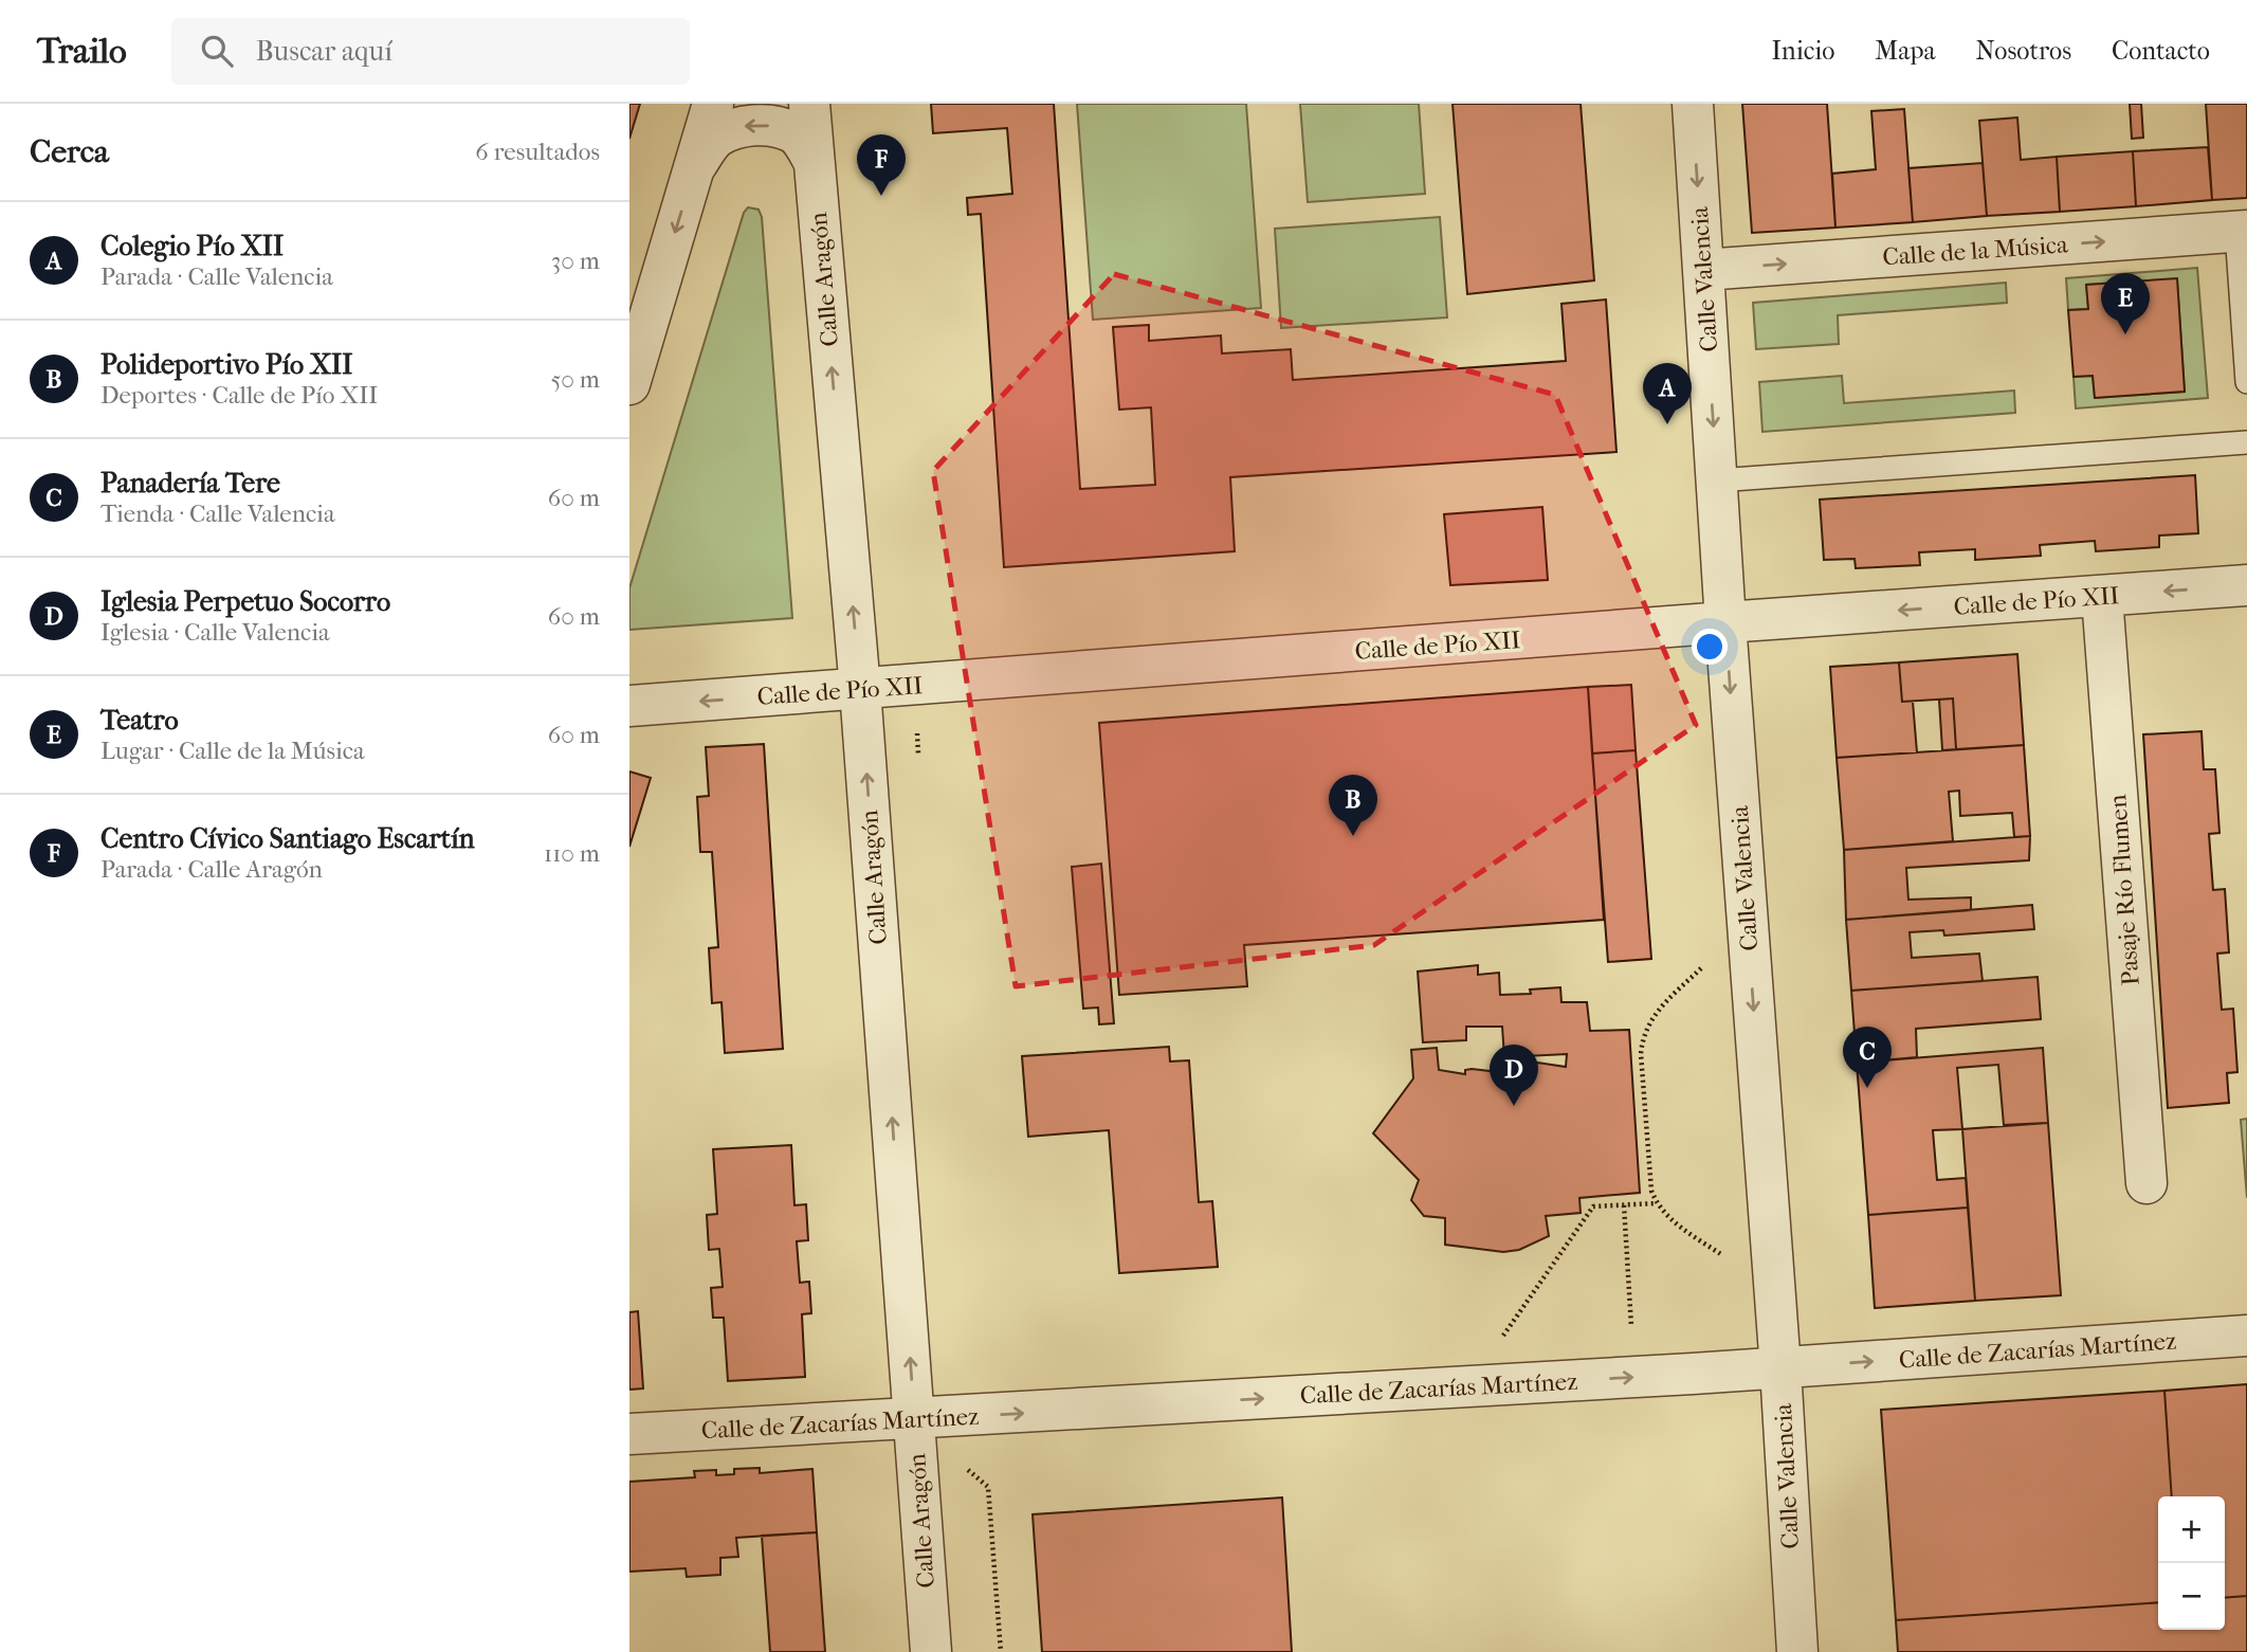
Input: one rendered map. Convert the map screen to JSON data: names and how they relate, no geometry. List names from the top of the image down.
{
  "streets": {
    "street": [
      "Calle de la Música",
      "Calle Aragón",
      "Calle Valencia",
      "Calle de Pío XII",
      "Pasaje Río Flumen",
      "Calle de Zacarías Martínez"
    ]
  },
  "crossings": [
    ["Calle de la Música", "Calle Valencia"],
    ["Calle Aragón", "Calle de Pío XII"],
    ["Calle Aragón", "Calle de Zacarías Martínez"],
    ["Calle Valencia", "Calle de Pío XII"],
    ["Calle Valencia", "Calle de Zacarías Martínez"],
    ["Calle de Pío XII", "Pasaje Río Flumen"]
  ],
  "one_way": [
    "Calle de la Música",
    "Calle Aragón",
    "Calle Valencia",
    "Calle de Pío XII",
    "Calle de Zacarías Martínez"
  ],
  "page": {
    "header": "Trailo",
    "search": "Buscar aquí",
    "nav": [
      "Inicio",
      "Mapa",
      "Nosotros",
      "Contacto"
    ],
    "heading": ["Cerca", "6 resultados"],
    "pins": [
      "F",
      "E",
      "A",
      "B",
      "C",
      "D"
    ],
    "list": [
      {
        "mark": "A",
        "name": "Colegio Pío XII",
        "note": "Parada · Calle Valencia",
        "value": "30 m"
      },
      {
        "mark": "B",
        "name": "Polideportivo Pío XII",
        "note": "Deportes · Calle de Pío XII",
        "value": "50 m"
      },
      {
        "mark": "C",
        "name": "Panadería Tere",
        "note": "Tienda · Calle Valencia",
        "value": "60 m"
      },
      {
        "mark": "D",
        "name": "Iglesia Perpetuo Socorro",
        "note": "Iglesia · Calle Valencia",
        "value": "60 m"
      },
      {
        "mark": "E",
        "name": "Teatro",
        "note": "Lugar · Calle de la Música",
        "value": "60 m"
      },
      {
        "mark": "F",
        "name": "Centro Cívico Santiago Escartín",
        "note": "Parada · Calle Aragón",
        "value": "110 m"
      }
    ],
    "map_buttons": ["+", "−"]
  }
}
